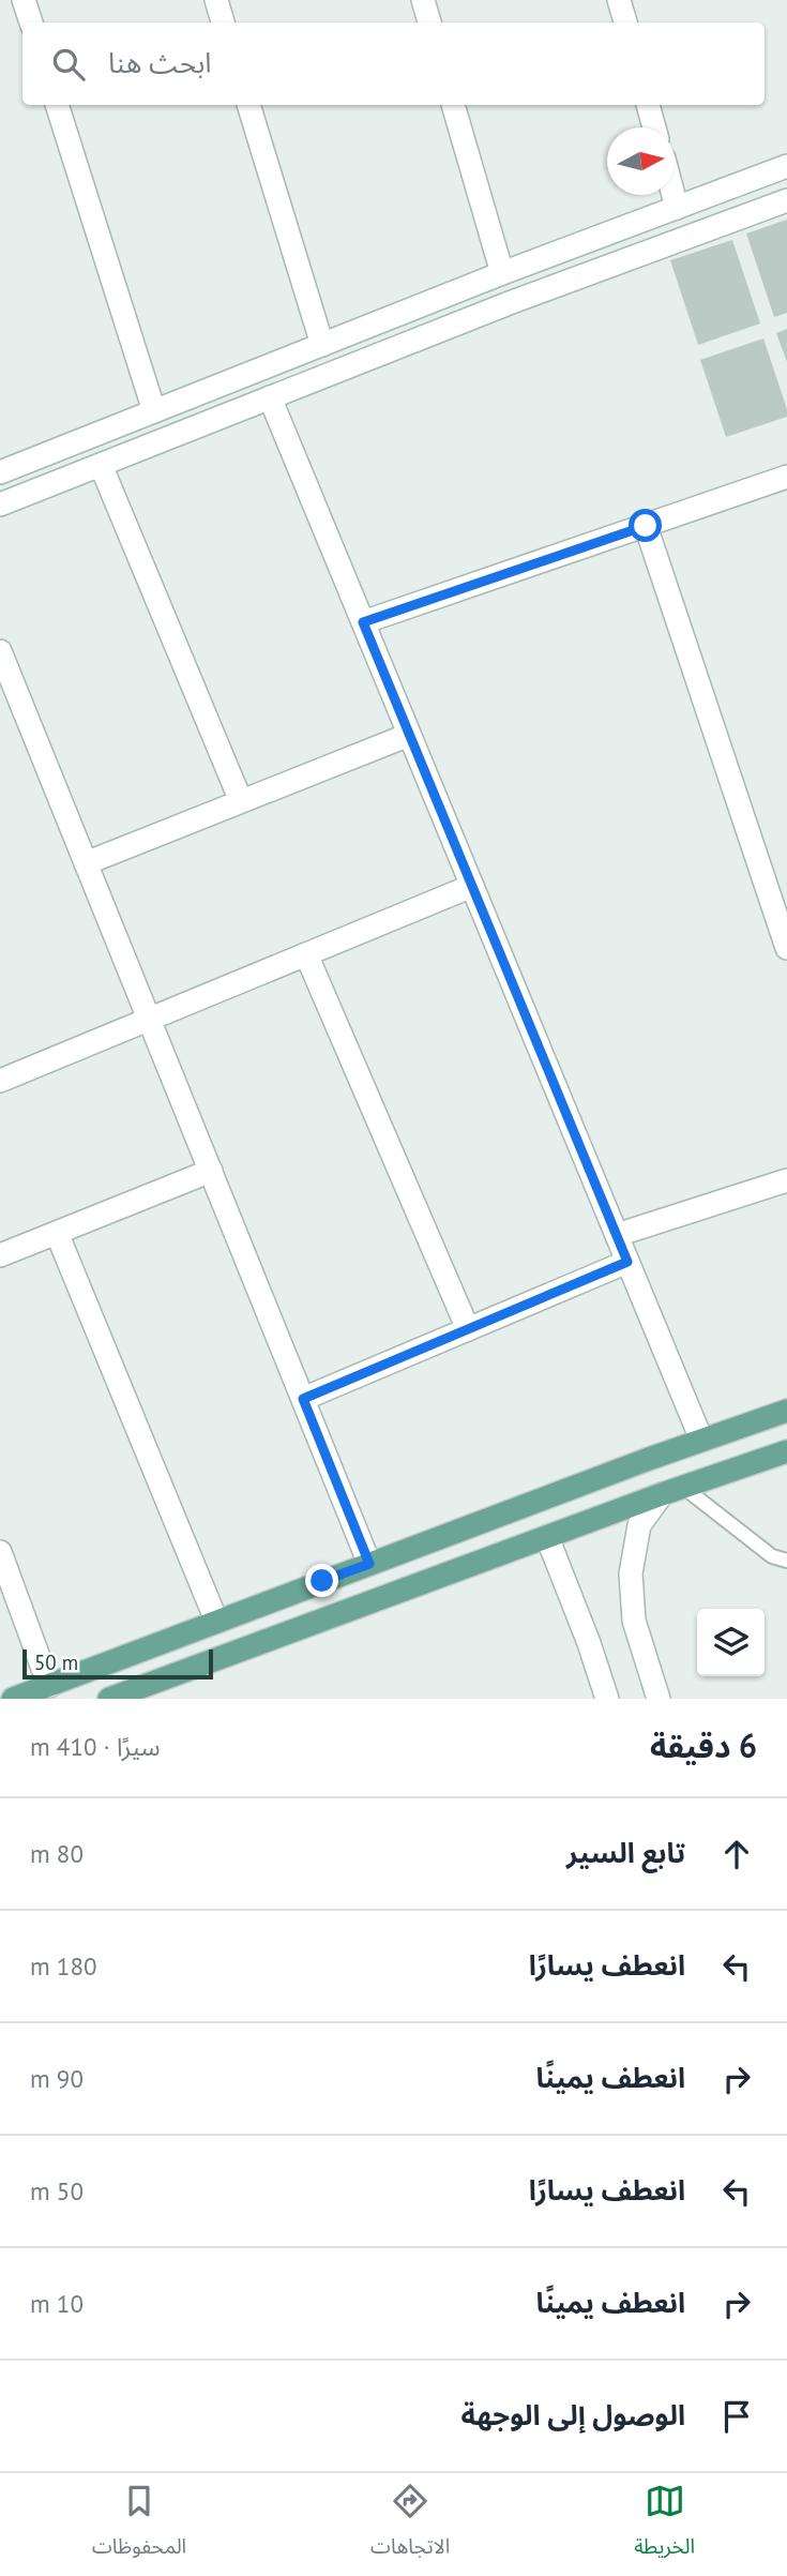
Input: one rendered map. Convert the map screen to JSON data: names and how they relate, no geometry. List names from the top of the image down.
{
  "scale_bar": "50 m",
  "north": "right",
  "page": {
    "search": "ابحث هنا",
    "scale": "50 m",
    "heading": ["6 دقيقة", "سيرًا · 410 m"],
    "list": [
      ["تابع السير", "80 m"],
      ["انعطف يسارًا", "180 m"],
      ["انعطف يمينًا", "90 m"],
      ["انعطف يسارًا", "50 m"],
      ["انعطف يمينًا", "10 m"],
      "الوصول إلى الوجهة"
    ],
    "nav": ["الخريطة", "الاتجاهات", "المحفوظات"]
  }
}
